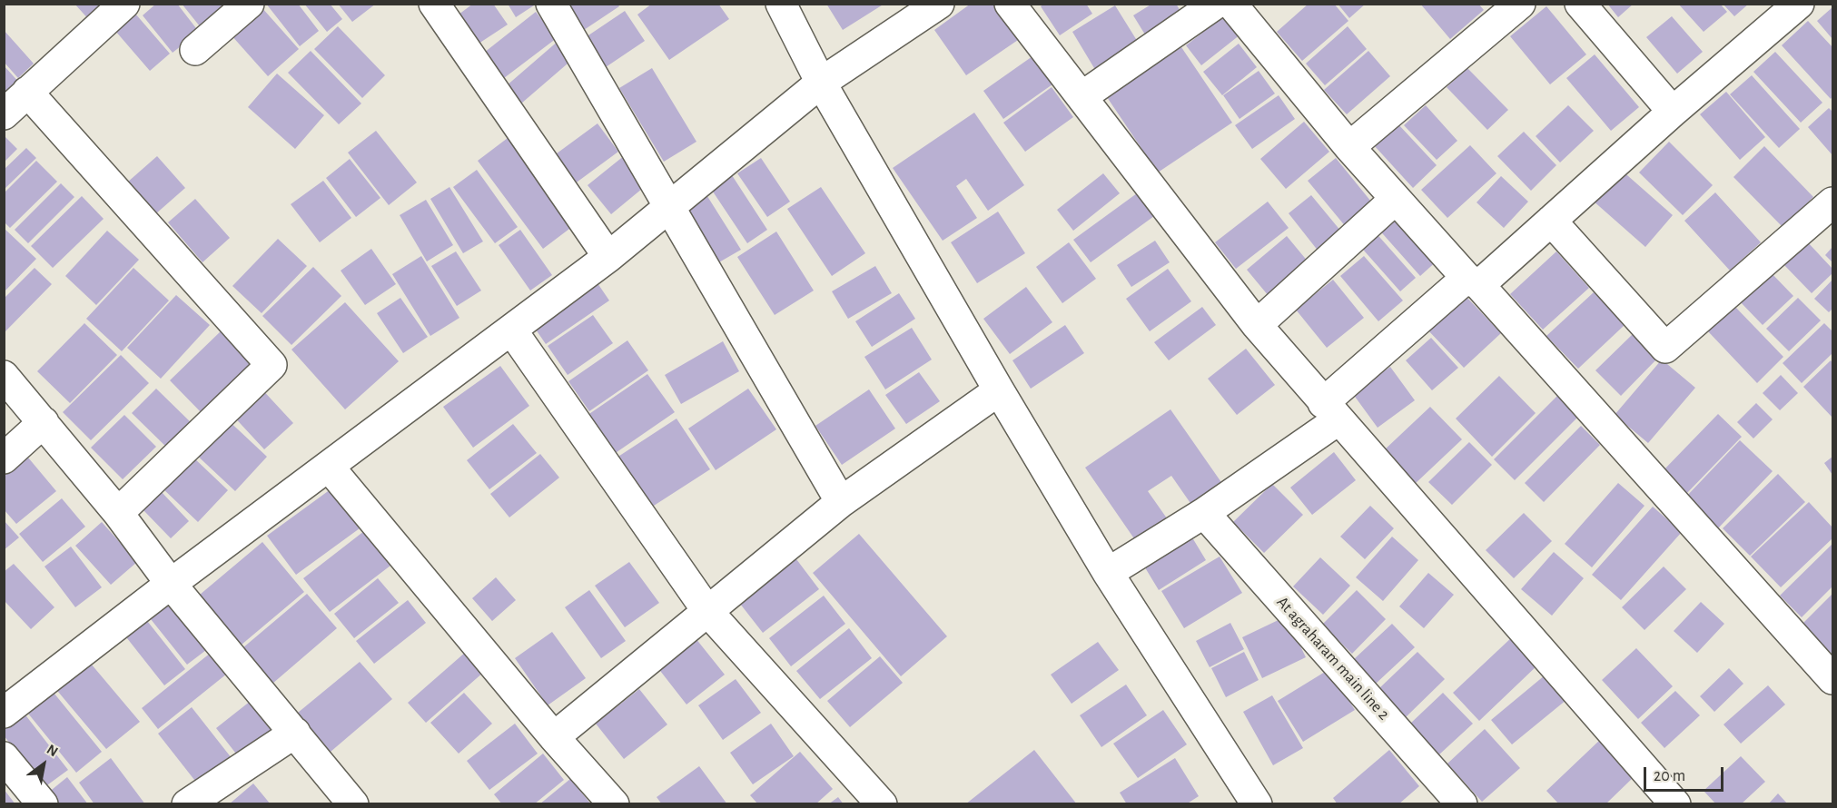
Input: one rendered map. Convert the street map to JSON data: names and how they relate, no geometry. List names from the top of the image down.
{
  "streets": {
    "street": ["At agraharam main line 2"]
  },
  "scale_bar": "20 m",
  "north": "top right"
}
